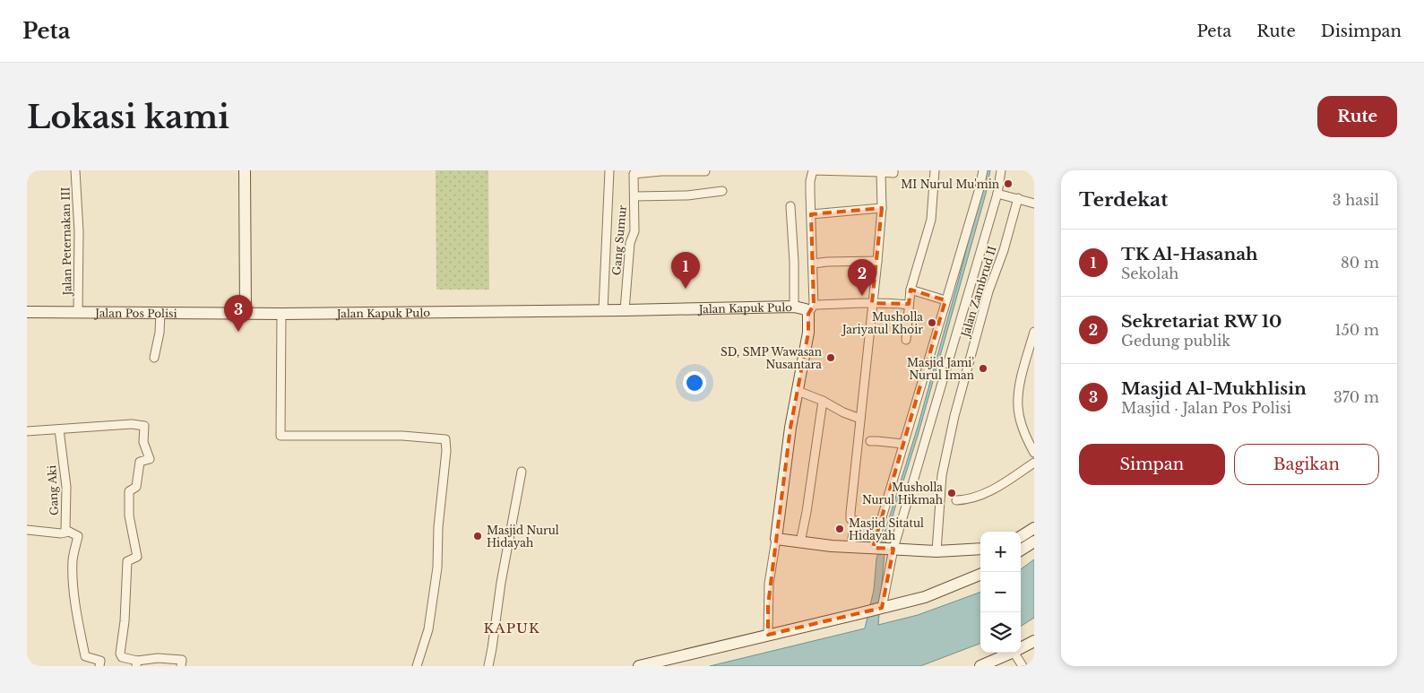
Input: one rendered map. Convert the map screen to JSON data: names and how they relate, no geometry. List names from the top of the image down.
{
  "streets": {
    "street": [
      "Gang Sumur",
      "Jalan Peternakan III",
      "Jalan Zambrud II",
      "Jalan Kapuk Pulo",
      "Jalan Pos Polisi",
      "Gang Aki"
    ]
  },
  "crossings": [
    ["Gang Sumur", "Jalan Kapuk Pulo"],
    ["Jalan Peternakan III", "Jalan Pos Polisi"],
    ["Jalan Kapuk Pulo", "Jalan Pos Polisi"]
  ],
  "districts": ["KAPUK"],
  "places": [
    "MI Nurul Mu'min",
    "Musholla Jariyatul Khoir",
    "SD, SMP Wawasan Nusantara",
    "Masjid Jami' Nurul Iman",
    "Musholla Nurul Hikmah",
    "Masjid Sitatul Hidayah",
    "Masjid Nurul Hidayah"
  ],
  "page": {
    "header": "Peta",
    "nav": ["Peta", "Rute", "Disimpan"],
    "buttons": [
      "Rute",
      ["Simpan", "Bagikan"]
    ],
    "title": "Lokasi kami",
    "heading": ["Terdekat", "3 hasil"],
    "list": [
      {
        "mark": "1",
        "name": "TK Al-Hasanah",
        "note": "Sekolah",
        "value": "80 m"
      },
      {
        "mark": "2",
        "name": "Sekretariat RW 10",
        "note": "Gedung publik",
        "value": "150 m"
      },
      {
        "mark": "3",
        "name": "Masjid Al-Mukhlisin",
        "note": "Masjid · Jalan Pos Polisi",
        "value": "370 m"
      }
    ],
    "pins": ["1", "2", "3"],
    "map_buttons": ["+", "−"]
  }
}
